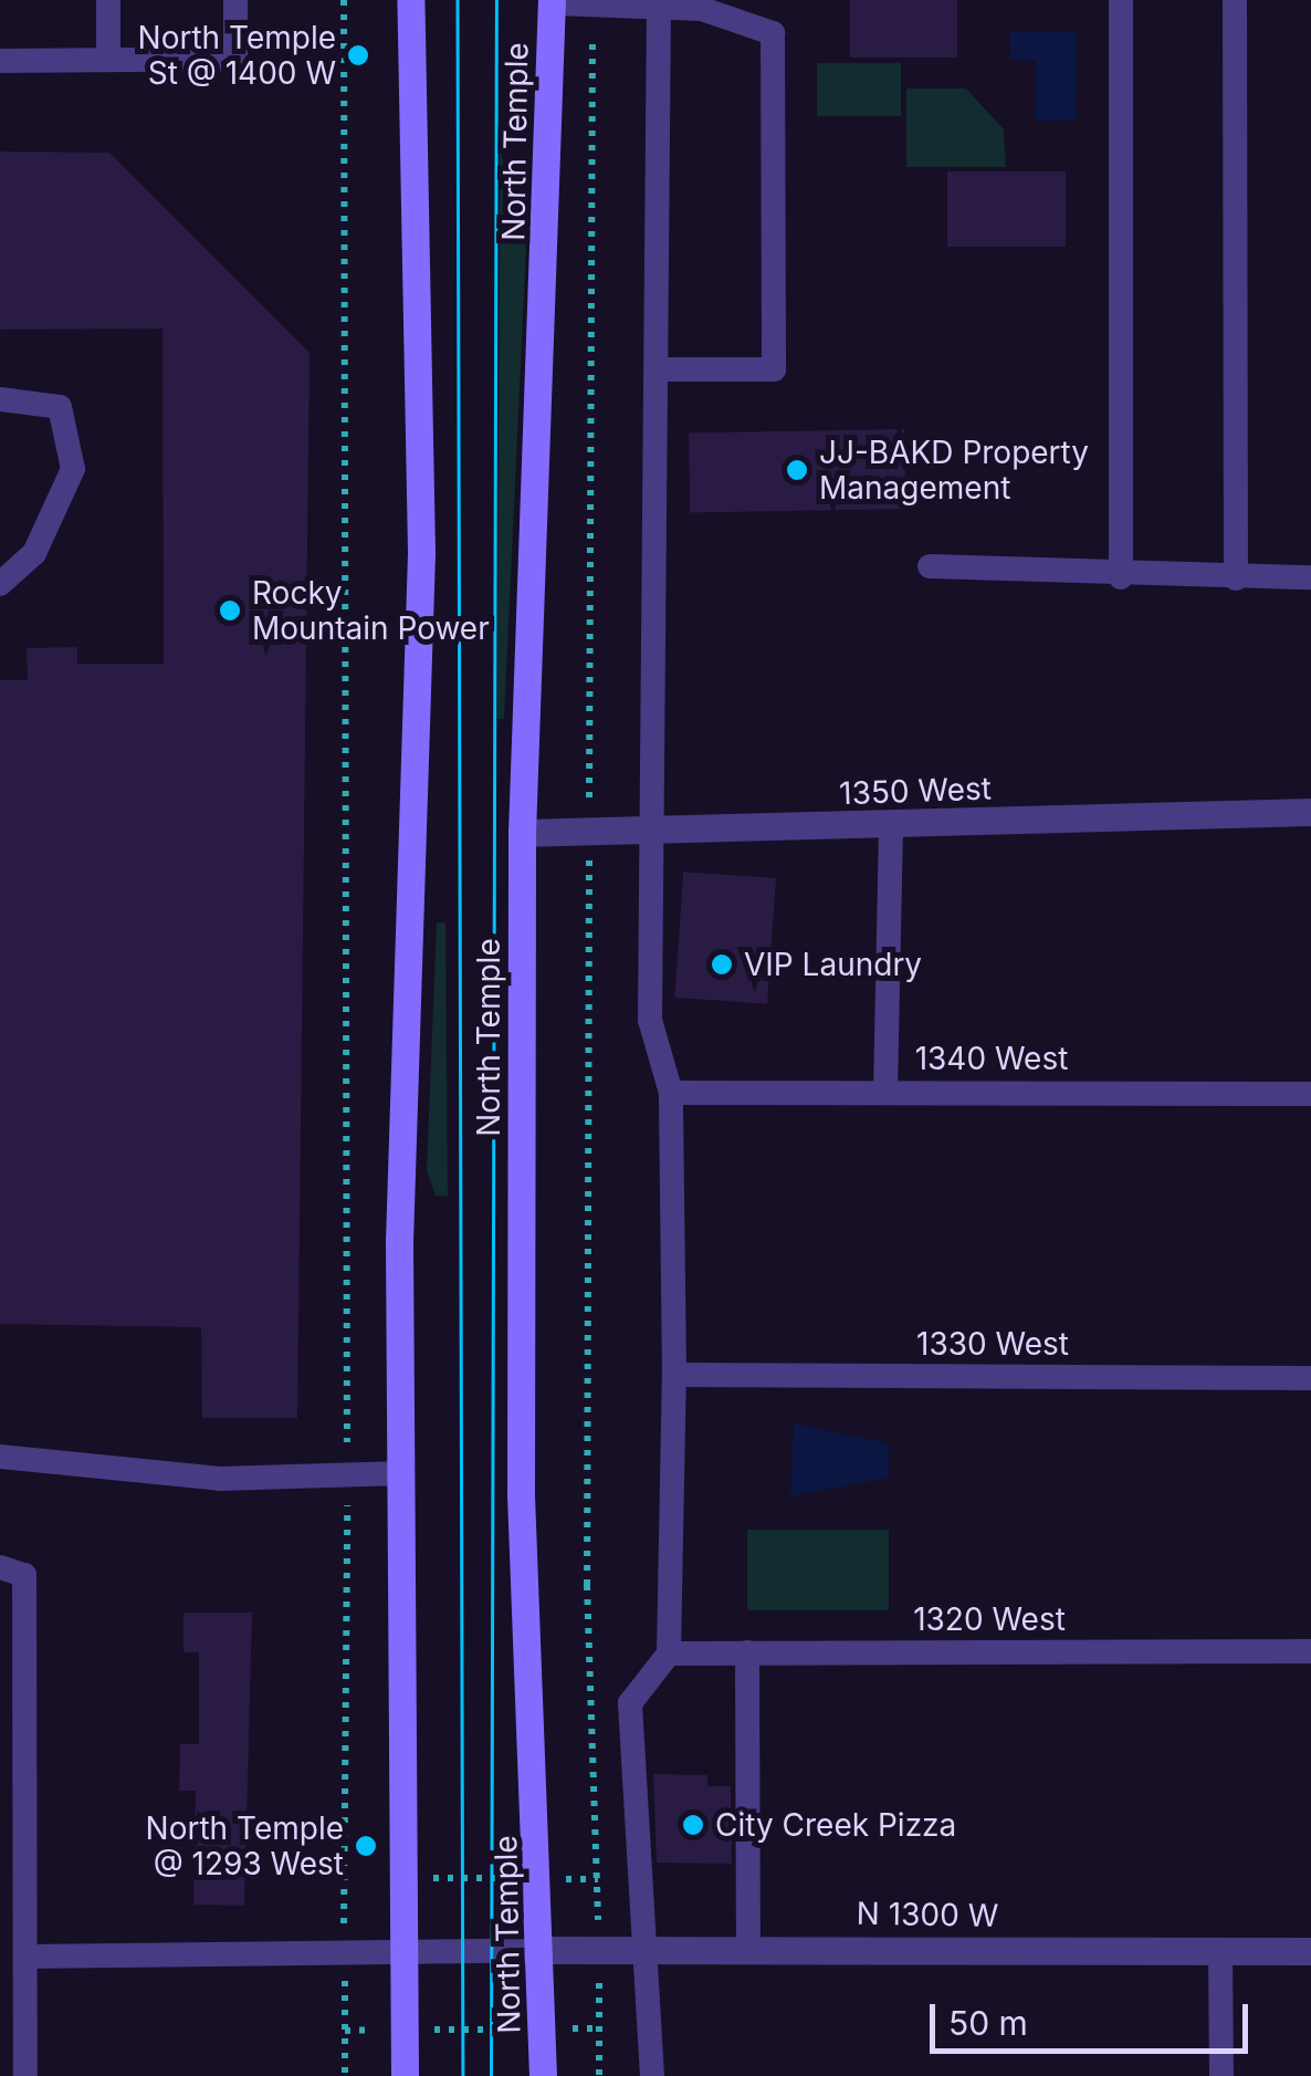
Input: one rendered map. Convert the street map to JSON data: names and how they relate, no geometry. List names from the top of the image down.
{
  "streets": {
    "main road": ["North Temple"],
    "street": ["1350 West", "N 1300 W"],
    "lane": ["1340 West", "1330 West", "1320 West"]
  },
  "crossings": [
    ["North Temple", "1350 West"],
    ["North Temple", "N 1300 W"]
  ],
  "places": [
    "North Temple St @ 1400 W",
    "JJ-BAKD Property Management",
    "Rocky Mountain Power",
    "VIP Laundry",
    "City Creek Pizza",
    "North Temple @ 1293 West"
  ],
  "scale_bar": "50 m"
}
